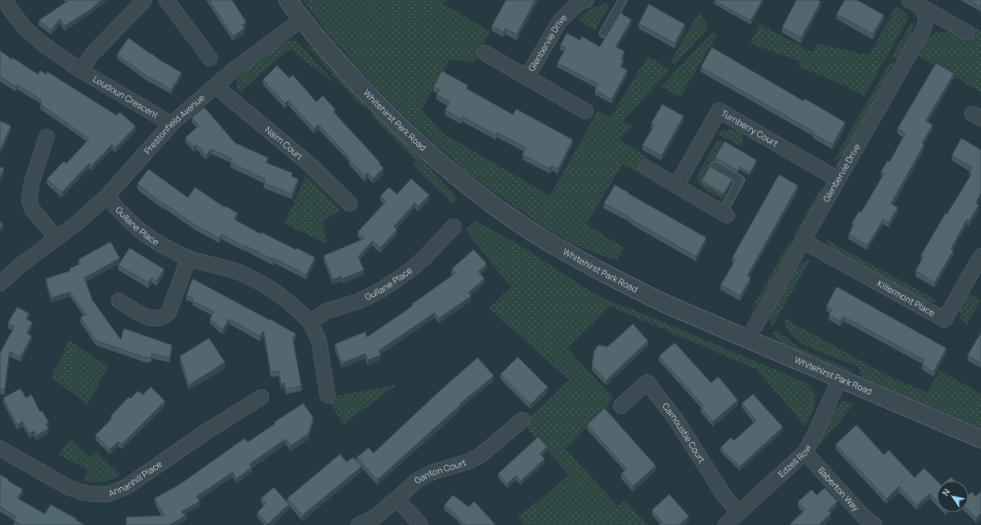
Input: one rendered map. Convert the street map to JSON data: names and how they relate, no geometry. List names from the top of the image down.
{
  "streets": {
    "street": [
      "Glenbervie Drive",
      "Loudoun Crescent",
      "Whitehirst Park Road",
      "Prestonfield Avenue",
      "Turnberry Court",
      "Nairn Court",
      "Gullane Place",
      "Killermont Place",
      "Carnoustie Court",
      "Edzell Row",
      "Ganton Court",
      "Annanhill Place",
      "Baberton Way"
    ]
  },
  "crossings": [
    ["Glenbervie Drive", "Whitehirst Park Road"],
    ["Glenbervie Drive", "Turnberry Court"],
    ["Glenbervie Drive", "Killermont Place"],
    ["Loudoun Crescent", "Prestonfield Avenue"],
    ["Whitehirst Park Road", "Prestonfield Avenue"],
    ["Whitehirst Park Road", "Edzell Row"],
    ["Prestonfield Avenue", "Nairn Court"],
    ["Prestonfield Avenue", "Gullane Place"],
    ["Carnoustie Court", "Edzell Row"],
    ["Edzell Row", "Baberton Way"]
  ],
  "north": "top left"
}
